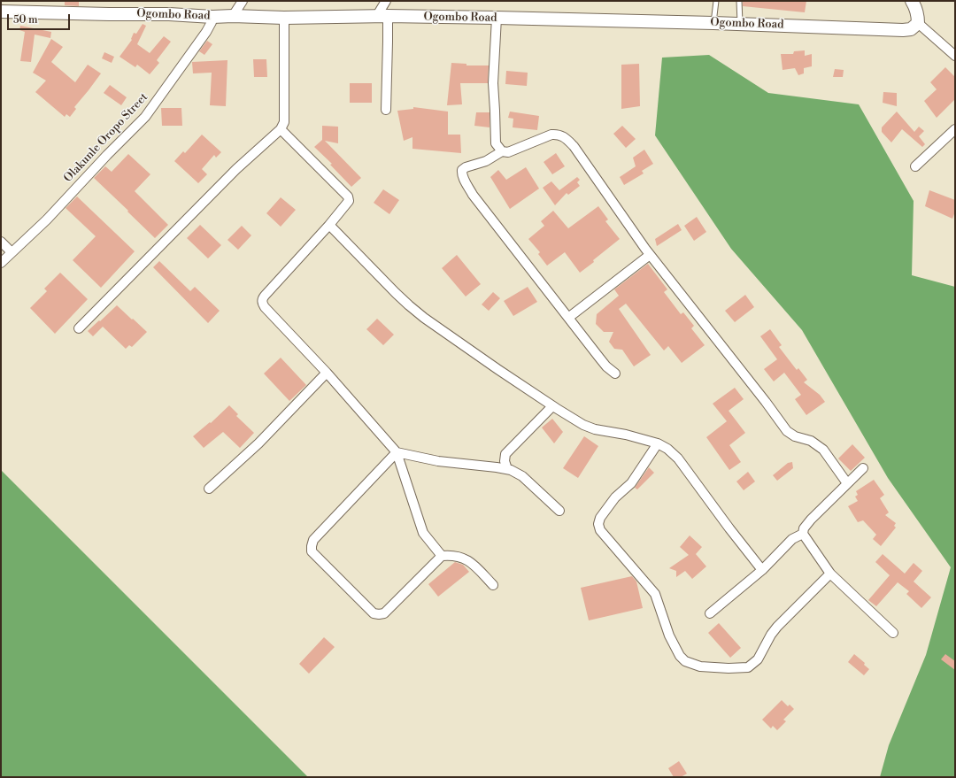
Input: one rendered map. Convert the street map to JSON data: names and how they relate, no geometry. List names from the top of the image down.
{
  "streets": {
    "main road": ["Ogombo Road"],
    "street": ["Olakunle Oropo Street"]
  },
  "crossings": [
    ["Ogombo Road", "Olakunle Oropo Street"]
  ],
  "scale_bar": "50 m"
}
